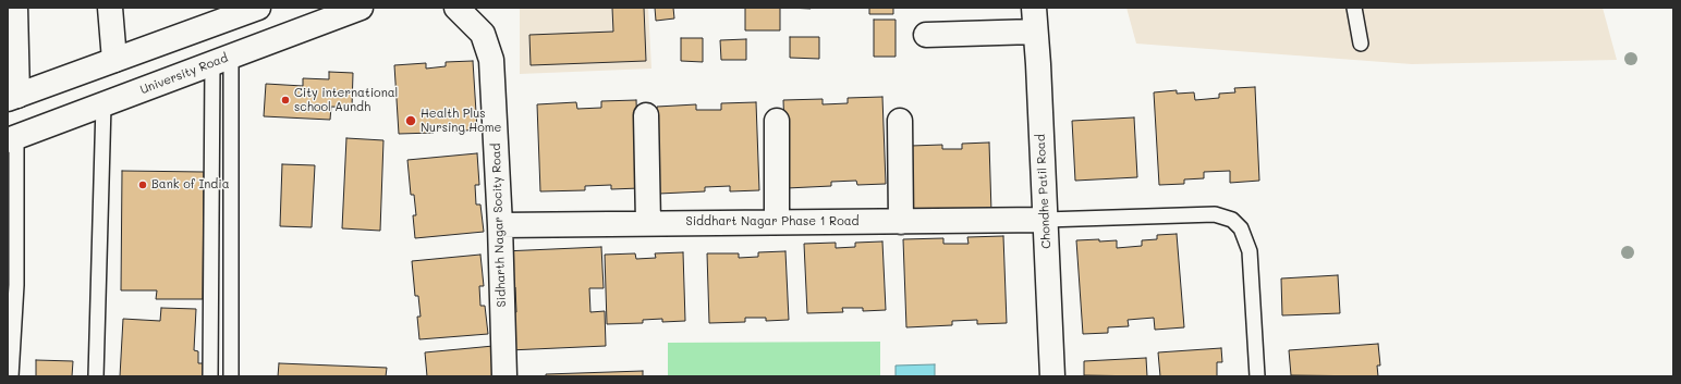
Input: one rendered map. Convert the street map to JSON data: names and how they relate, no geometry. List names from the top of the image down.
{
  "streets": {
    "street": [
      "University Road",
      "Chondhe Patil Road",
      "Siddhart Nagar Phase 1 Road",
      "Sidharth Nagar Socity Road"
    ]
  },
  "crossings": [
    ["Chondhe Patil Road", "Siddhart Nagar Phase 1 Road"],
    ["Siddhart Nagar Phase 1 Road", "Sidharth Nagar Socity Road"]
  ],
  "places": ["City international school Aundh", "Health Plus Nursing Home", "Bank of India"]
}
